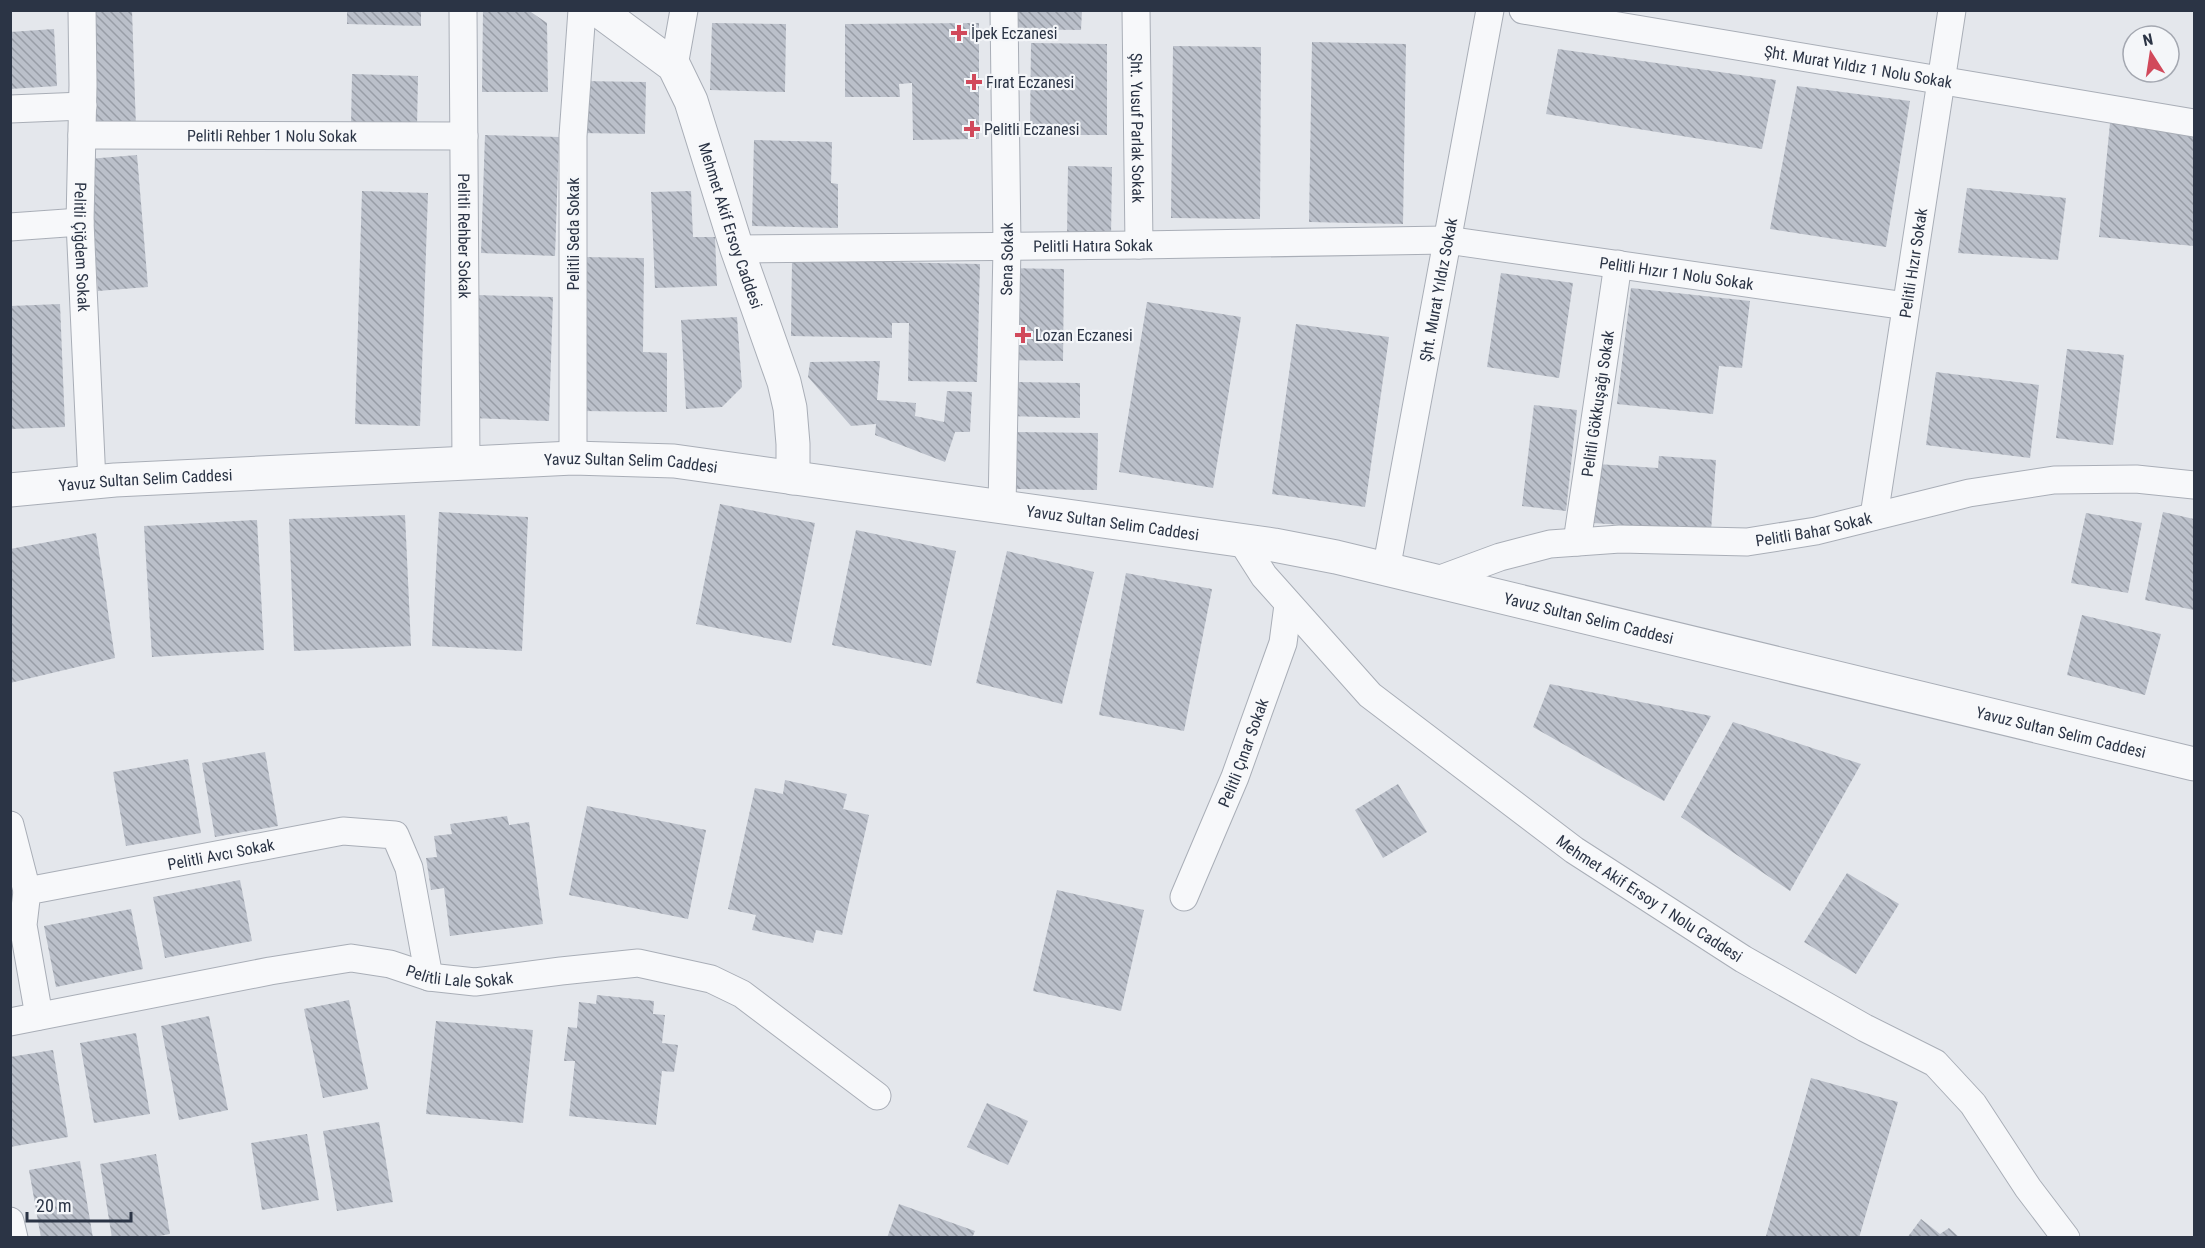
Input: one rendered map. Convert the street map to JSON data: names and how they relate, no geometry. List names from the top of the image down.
{
  "streets": {
    "street": [
      "Şht. Murat Yıldız 1 Nolu Sokak",
      "Şht. Yusuf Parlak Sokak",
      "Pelitli Rehber 1 Nolu Sokak",
      "Mehmet Akif Ersoy Caddesi",
      "Pelitli Seda Sokak",
      "Pelitli Rehber Sokak",
      "Pelitli Çiğdem Sokak",
      "Pelitli Hatıra Sokak",
      "Sena Sokak",
      "Pelitli Hızır Sokak",
      "Pelitli Hızır 1 Nolu Sokak",
      "Şht. Murat Yıldız Sokak",
      "Pelitli Gökkuşağı Sokak",
      "Yavuz Sultan Selim Caddesi",
      "Pelitli Bahar Sokak",
      "Pelitli Çınar Sokak",
      "Pelitli Avcı Sokak",
      "Mehmet Akif Ersoy 1 Nolu Caddesi",
      "Pelitli Lale Sokak"
    ]
  },
  "crossings": [
    ["Şht. Murat Yıldız 1 Nolu Sokak", "Pelitli Hızır Sokak"],
    ["Şht. Yusuf Parlak Sokak", "Pelitli Hatıra Sokak"],
    ["Pelitli Rehber 1 Nolu Sokak", "Pelitli Rehber Sokak"],
    ["Pelitli Rehber 1 Nolu Sokak", "Pelitli Çiğdem Sokak"],
    ["Mehmet Akif Ersoy Caddesi", "Pelitli Hatıra Sokak"],
    ["Mehmet Akif Ersoy Caddesi", "Yavuz Sultan Selim Caddesi"],
    ["Pelitli Seda Sokak", "Yavuz Sultan Selim Caddesi"],
    ["Pelitli Rehber Sokak", "Yavuz Sultan Selim Caddesi"],
    ["Pelitli Çiğdem Sokak", "Yavuz Sultan Selim Caddesi"],
    ["Pelitli Hatıra Sokak", "Sena Sokak"],
    ["Pelitli Hatıra Sokak", "Pelitli Hızır 1 Nolu Sokak"],
    ["Pelitli Hatıra Sokak", "Şht. Murat Yıldız Sokak"],
    ["Sena Sokak", "Yavuz Sultan Selim Caddesi"],
    ["Pelitli Hızır Sokak", "Pelitli Hızır 1 Nolu Sokak"],
    ["Pelitli Hızır Sokak", "Pelitli Bahar Sokak"],
    ["Pelitli Hızır 1 Nolu Sokak", "Şht. Murat Yıldız Sokak"],
    ["Pelitli Hızır 1 Nolu Sokak", "Pelitli Gökkuşağı Sokak"],
    ["Şht. Murat Yıldız Sokak", "Yavuz Sultan Selim Caddesi"],
    ["Pelitli Gökkuşağı Sokak", "Pelitli Bahar Sokak"],
    ["Yavuz Sultan Selim Caddesi", "Pelitli Bahar Sokak"],
    ["Yavuz Sultan Selim Caddesi", "Mehmet Akif Ersoy 1 Nolu Caddesi"],
    ["Pelitli Çınar Sokak", "Mehmet Akif Ersoy 1 Nolu Caddesi"],
    ["Pelitli Avcı Sokak", "Pelitli Lale Sokak"]
  ],
  "places": {
    "health": [
      "İpek Eczanesi",
      "Fırat Eczanesi",
      "Pelitli Eczanesi",
      "Lozan Eczanesi"
    ]
  },
  "scale_bar": "20 m",
  "north": "top"
}
